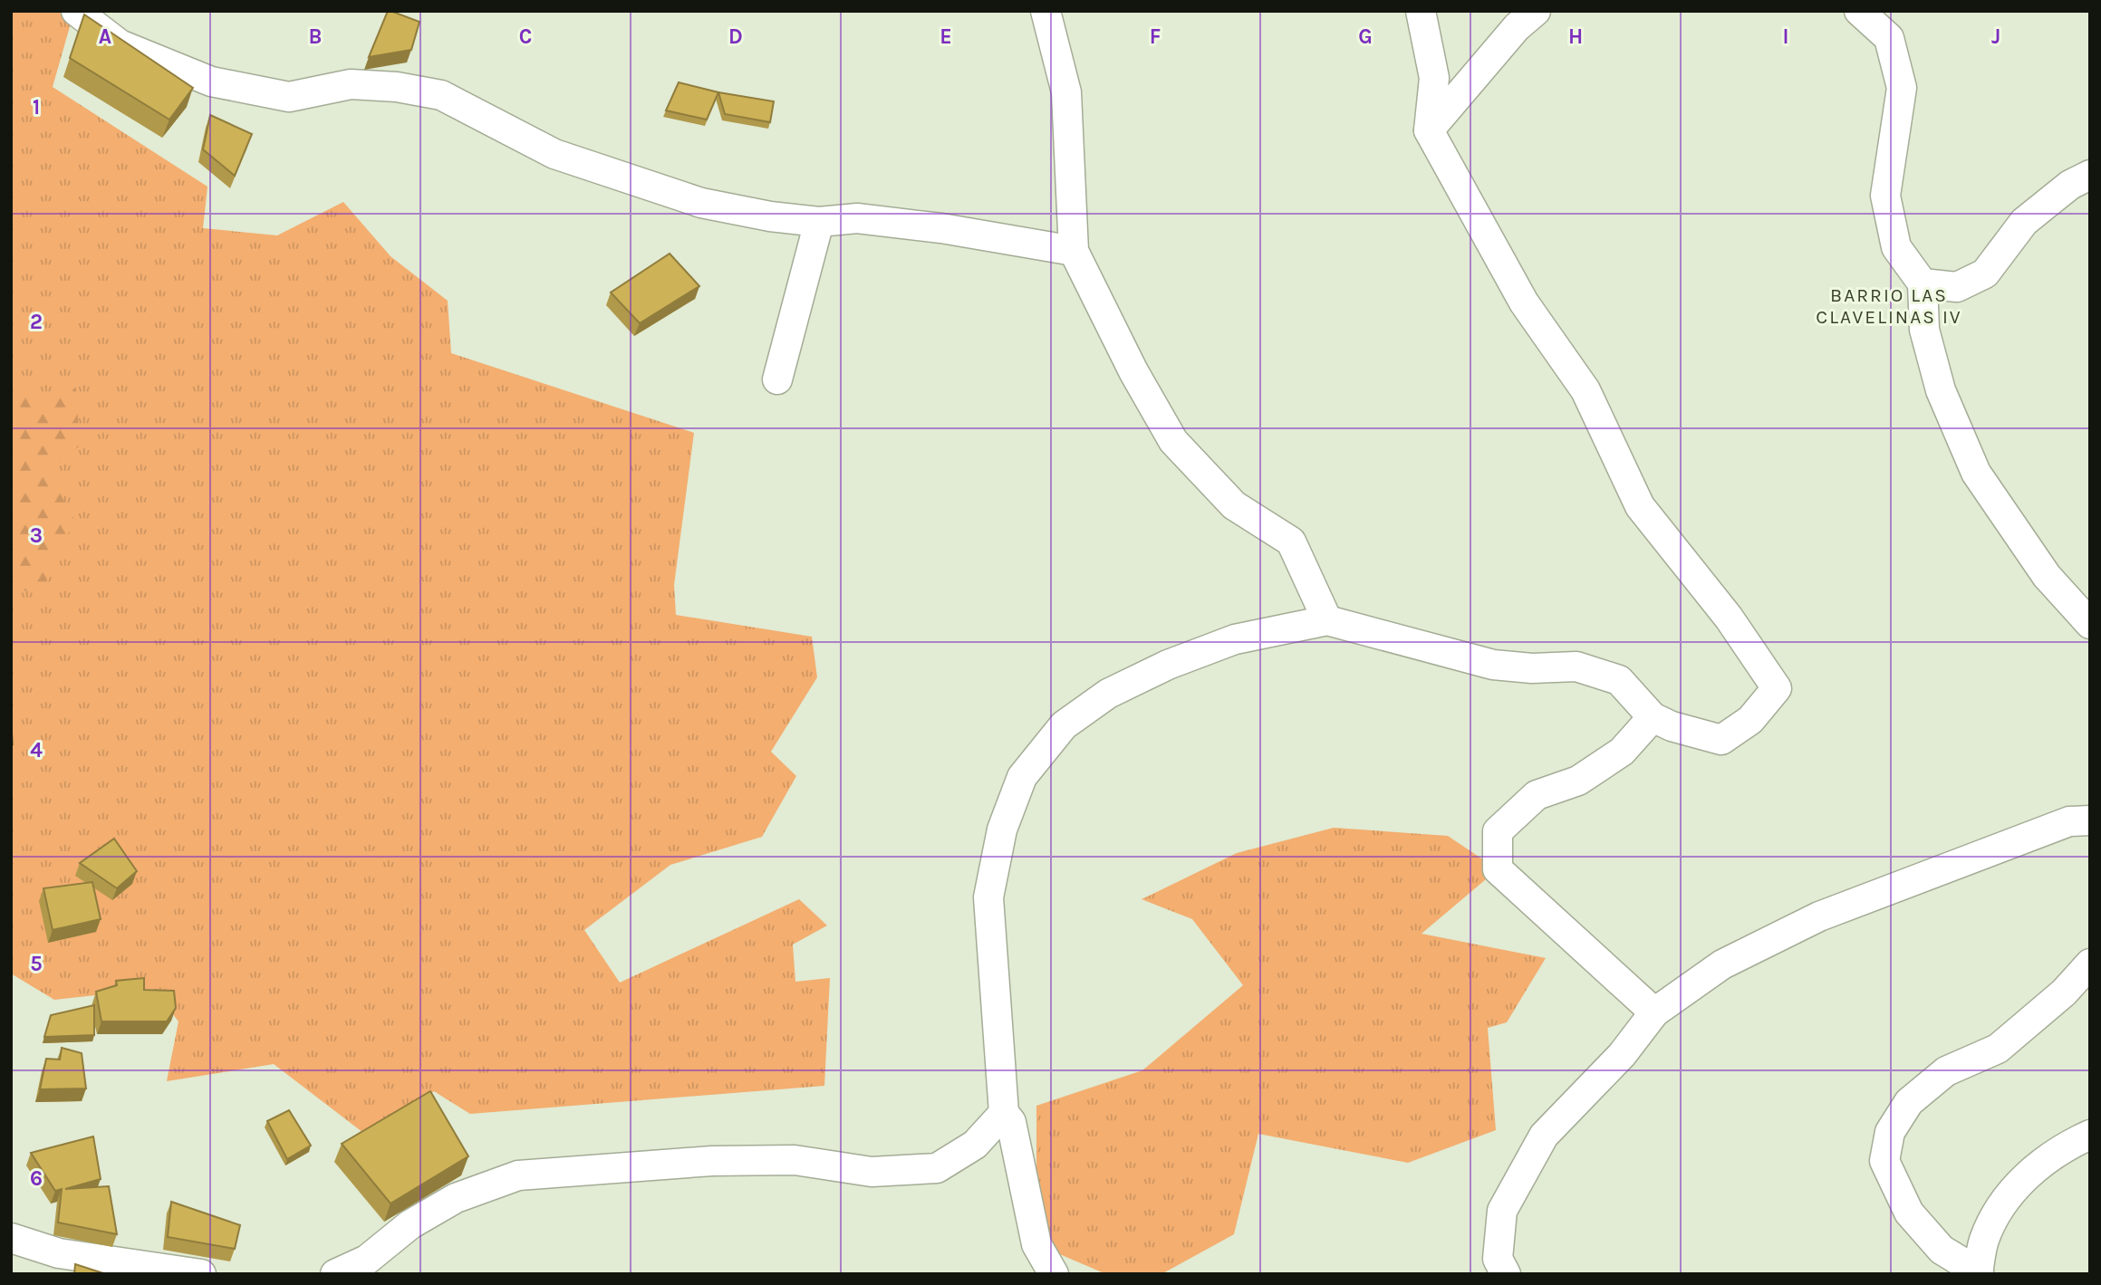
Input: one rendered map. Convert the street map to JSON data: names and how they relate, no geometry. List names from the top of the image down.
{
  "districts": ["BARRIO LAS CLAVELINAS IV"],
  "grid": {
    "columns": [
      "A",
      "B",
      "C",
      "D",
      "E",
      "F",
      "G",
      "H",
      "I",
      "J"
    ],
    "rows": [
      "1",
      "2",
      "3",
      "4",
      "5",
      "6"
    ]
  }
}
